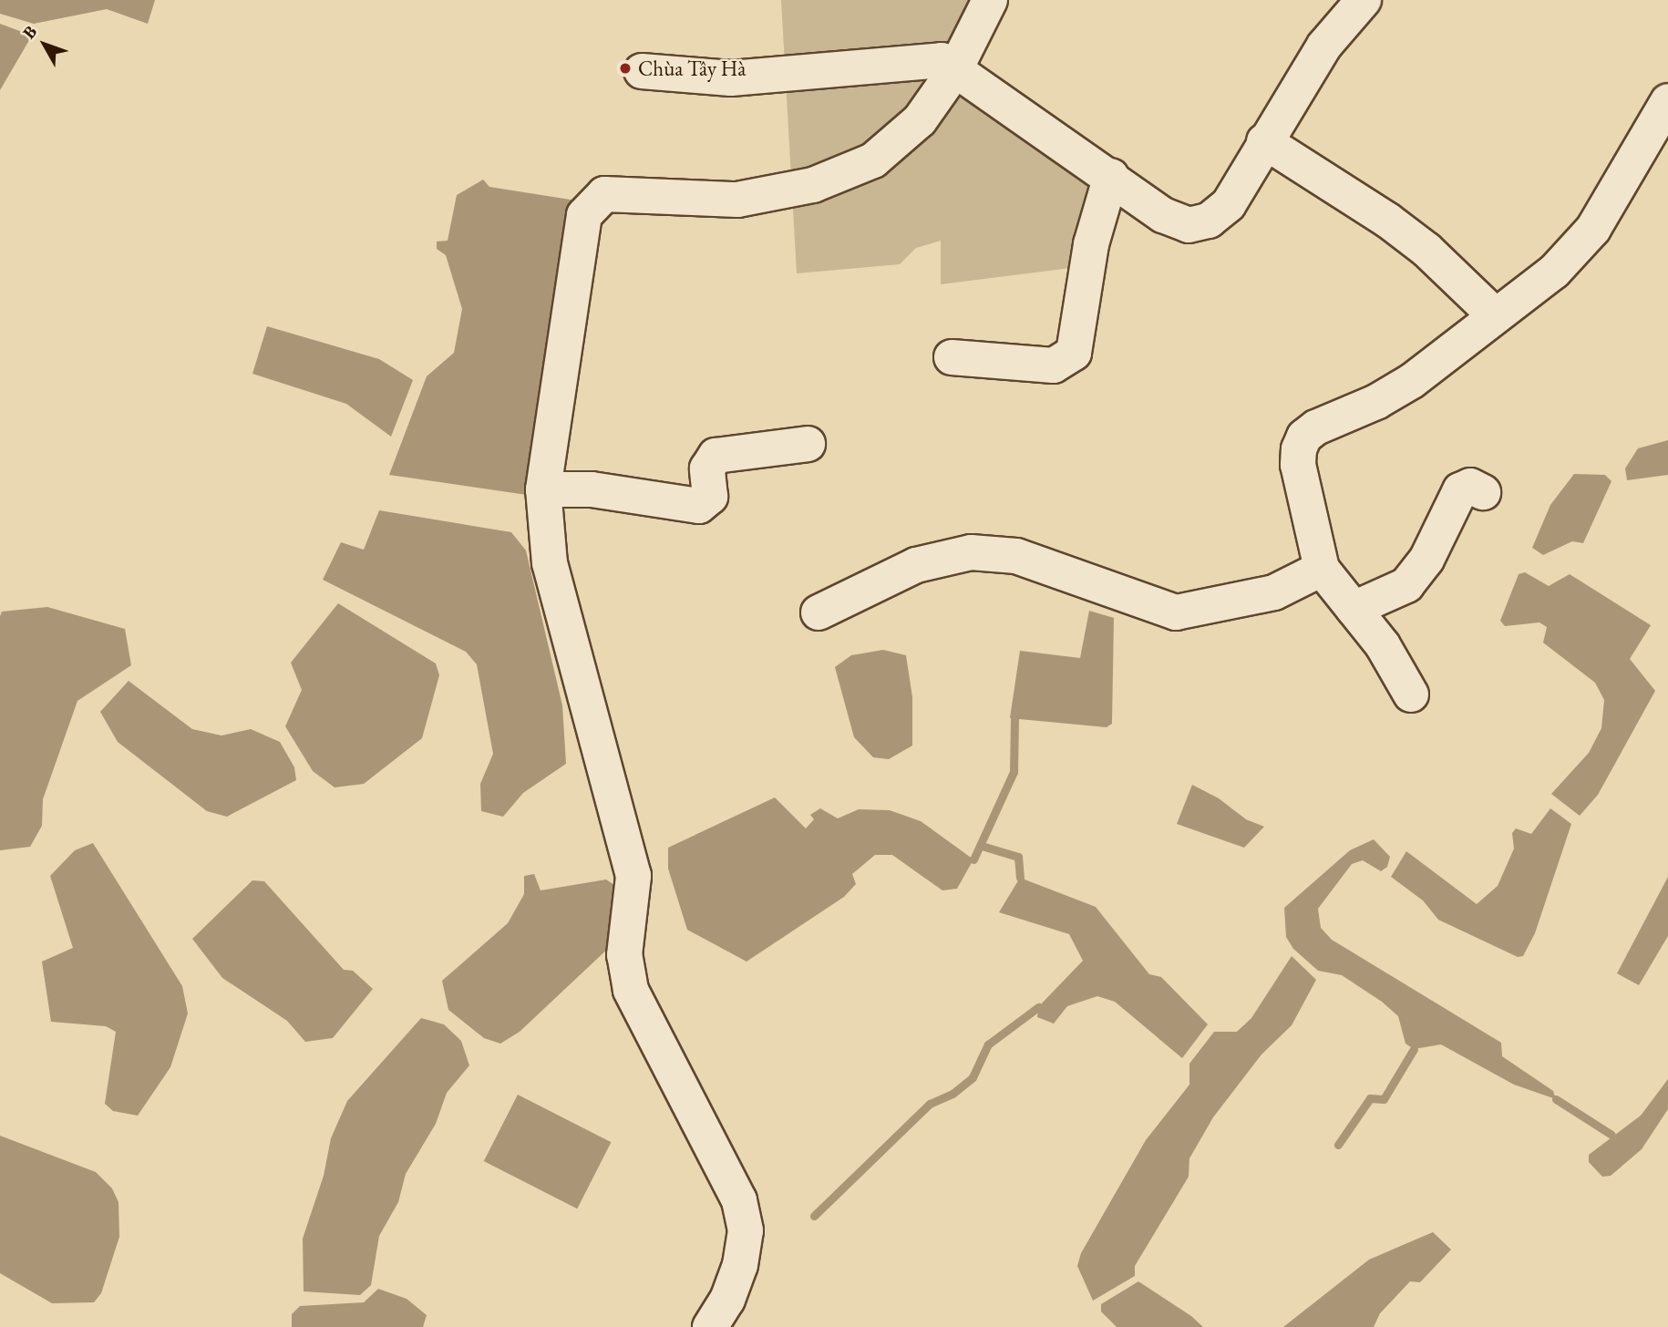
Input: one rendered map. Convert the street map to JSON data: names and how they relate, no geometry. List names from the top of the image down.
{
  "places": ["Chùa Tây Hà"],
  "north": "top left"
}
